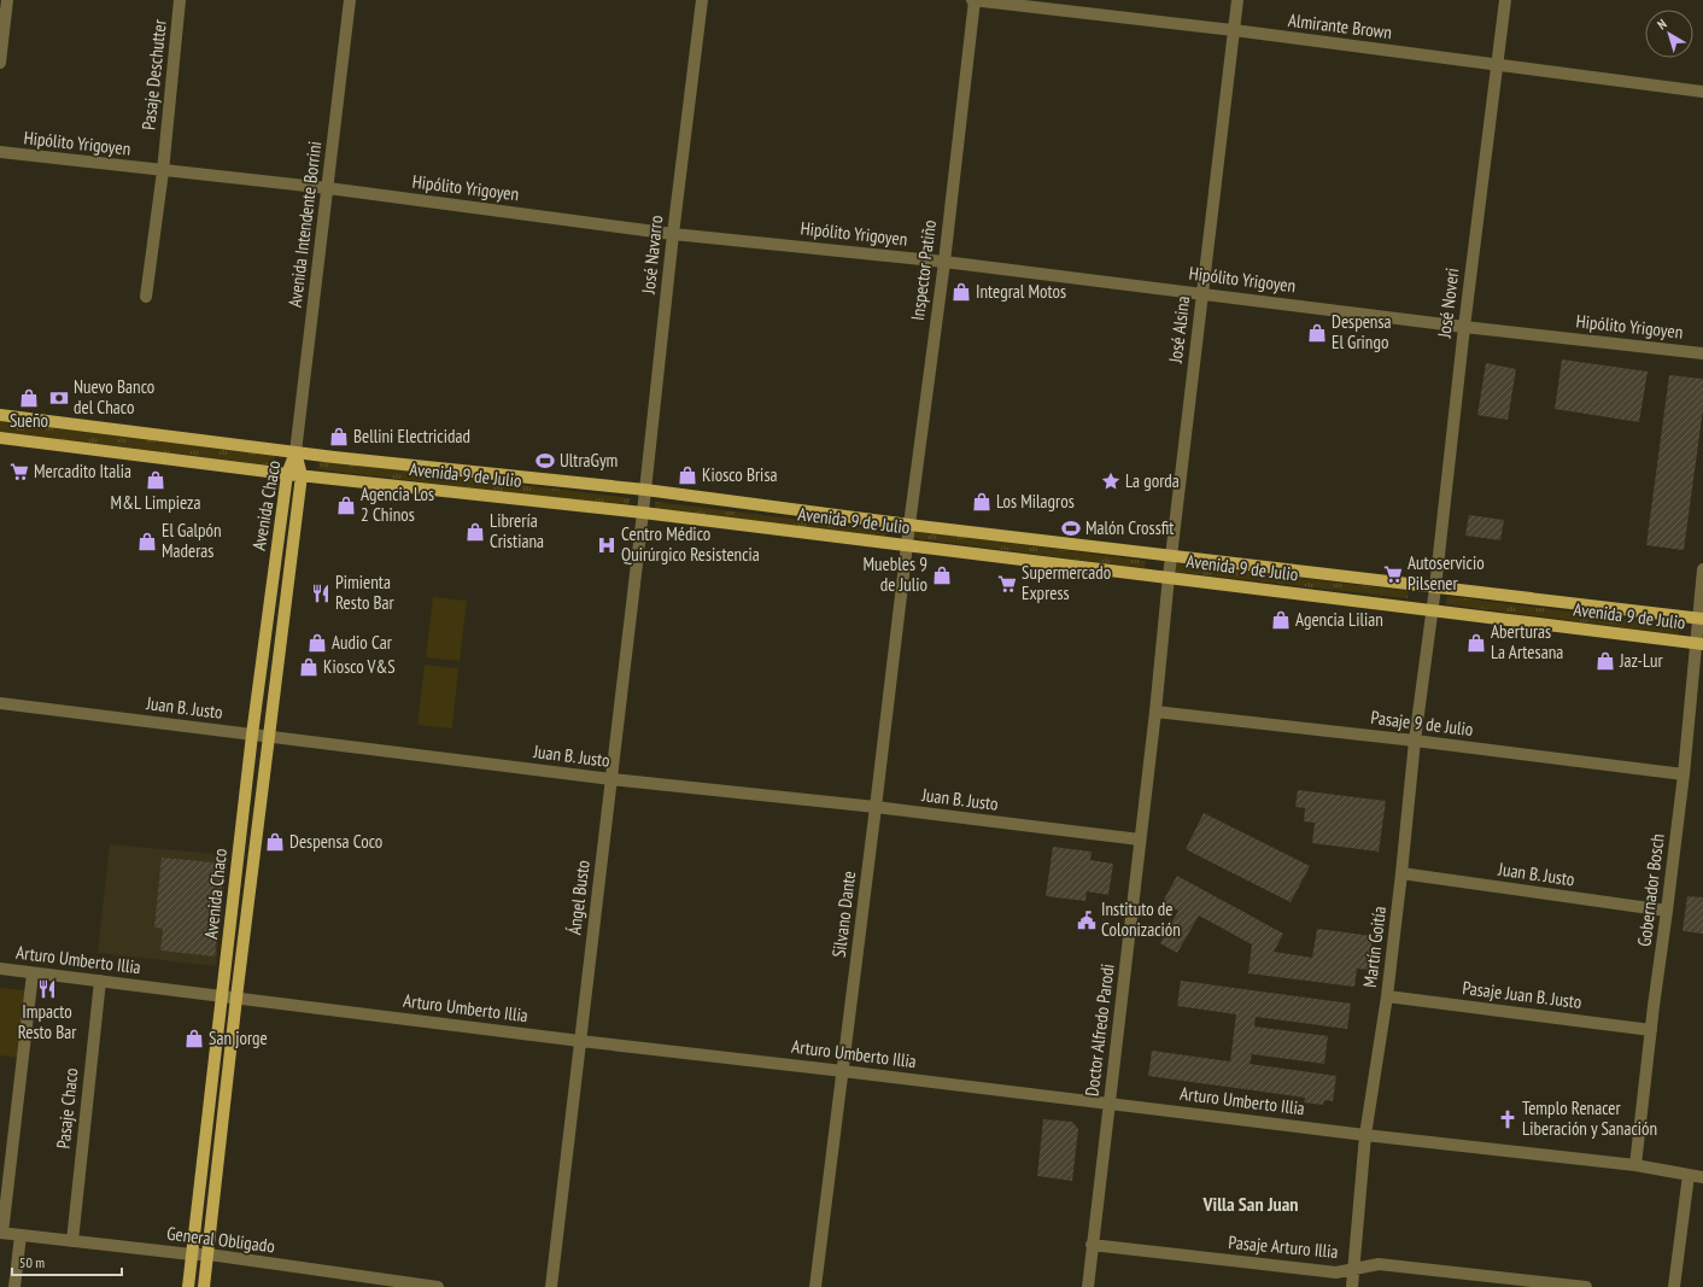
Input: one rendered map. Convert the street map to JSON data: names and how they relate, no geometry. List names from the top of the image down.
{
  "streets": {
    "main road": ["Avenida 9 de Julio", "Avenida Chaco"],
    "street": [
      "Almirante Brown",
      "Pasaje Deschutter",
      "Hipólito Yrigoyen",
      "Avenida Intendente Borrini",
      "José Navarro",
      "Inspector Patiño",
      "José Noveri",
      "José Alsina",
      "Juan B. Justo",
      "Pasaje 9 de Julio",
      "Gobernador Bosch",
      "Ángel Busto",
      "Silvano Dante",
      "Martín Goitía",
      "Arturo Umberto Illia",
      "Pasaje Juan B. Justo",
      "Doctor Alfredo Parodi",
      "Pasaje Chaco",
      "General Obligado",
      "Pasaje Arturo Illia"
    ]
  },
  "crossings": [
    ["Almirante Brown", "Inspector Patiño"],
    ["Almirante Brown", "José Noveri"],
    ["Almirante Brown", "José Alsina"],
    ["Pasaje Deschutter", "Hipólito Yrigoyen"],
    ["Hipólito Yrigoyen", "Avenida Intendente Borrini"],
    ["Hipólito Yrigoyen", "José Navarro"],
    ["Hipólito Yrigoyen", "Inspector Patiño"],
    ["Hipólito Yrigoyen", "José Noveri"],
    ["Hipólito Yrigoyen", "José Alsina"],
    ["Avenida Intendente Borrini", "Avenida 9 de Julio"],
    ["Avenida Intendente Borrini", "Avenida Chaco"],
    ["José Navarro", "Avenida 9 de Julio"],
    ["José Navarro", "Ángel Busto"],
    ["Inspector Patiño", "Avenida 9 de Julio"],
    ["Inspector Patiño", "Silvano Dante"],
    ["José Noveri", "Avenida 9 de Julio"],
    ["José Noveri", "Martín Goitía"],
    ["José Alsina", "Avenida 9 de Julio"],
    ["José Alsina", "Doctor Alfredo Parodi"],
    ["Avenida 9 de Julio", "Avenida Chaco"],
    ["Avenida 9 de Julio", "Gobernador Bosch"],
    ["Avenida 9 de Julio", "Ángel Busto"],
    ["Avenida 9 de Julio", "Silvano Dante"],
    ["Avenida 9 de Julio", "Martín Goitía"],
    ["Avenida 9 de Julio", "Doctor Alfredo Parodi"],
    ["Avenida Chaco", "Juan B. Justo"],
    ["Avenida Chaco", "Arturo Umberto Illia"],
    ["Avenida Chaco", "General Obligado"],
    ["Juan B. Justo", "Gobernador Bosch"],
    ["Juan B. Justo", "Ángel Busto"],
    ["Juan B. Justo", "Silvano Dante"],
    ["Juan B. Justo", "Martín Goitía"],
    ["Juan B. Justo", "Doctor Alfredo Parodi"],
    ["Pasaje 9 de Julio", "Gobernador Bosch"],
    ["Pasaje 9 de Julio", "Martín Goitía"],
    ["Pasaje 9 de Julio", "Doctor Alfredo Parodi"],
    ["Gobernador Bosch", "Arturo Umberto Illia"],
    ["Gobernador Bosch", "Pasaje Juan B. Justo"],
    ["Ángel Busto", "Arturo Umberto Illia"],
    ["Silvano Dante", "Arturo Umberto Illia"],
    ["Martín Goitía", "Arturo Umberto Illia"],
    ["Martín Goitía", "Pasaje Juan B. Justo"],
    ["Martín Goitía", "Pasaje Arturo Illia"],
    ["Arturo Umberto Illia", "Doctor Alfredo Parodi"],
    ["Arturo Umberto Illia", "Pasaje Chaco"],
    ["Doctor Alfredo Parodi", "Pasaje Arturo Illia"],
    ["Pasaje Chaco", "General Obligado"]
  ],
  "districts": ["Villa San Juan"],
  "places": {
    "shop": [
      "Integral Motos",
      "Despensa El Gringo",
      "Sueño",
      "Bellini Electricidad",
      "Kiosco Brisa",
      "M&L Limpieza",
      "Los Milagros",
      "Agencia Los 2 Chinos",
      "Librería Cristiana",
      "El Galpón Maderas",
      "Muebles 9 de Julio",
      "Agencia Lilian",
      "Audio Car",
      "Aberturas La Artesana",
      "Jaz-Lur",
      "Kiosco V&S",
      "Despensa Coco",
      "San jorge"
    ],
    "bank": ["Nuevo Banco del Chaco"],
    "sports": ["UltraGym", "Malón Crossfit"],
    "supermarket": ["Mercadito Italia", "Autoservicio Pilsener", "Supermercado Express"],
    "place": ["La gorda"],
    "hospital": ["Centro Médico Quirúrgico Resistencia"],
    "restaurant": ["Pimienta Resto Bar", "Impacto Resto Bar"],
    "public building": ["Instituto de Colonización"],
    "church": ["Templo Renacer Liberación y Sanación"]
  },
  "scale_bar": "50 m",
  "north": "top left"
}
